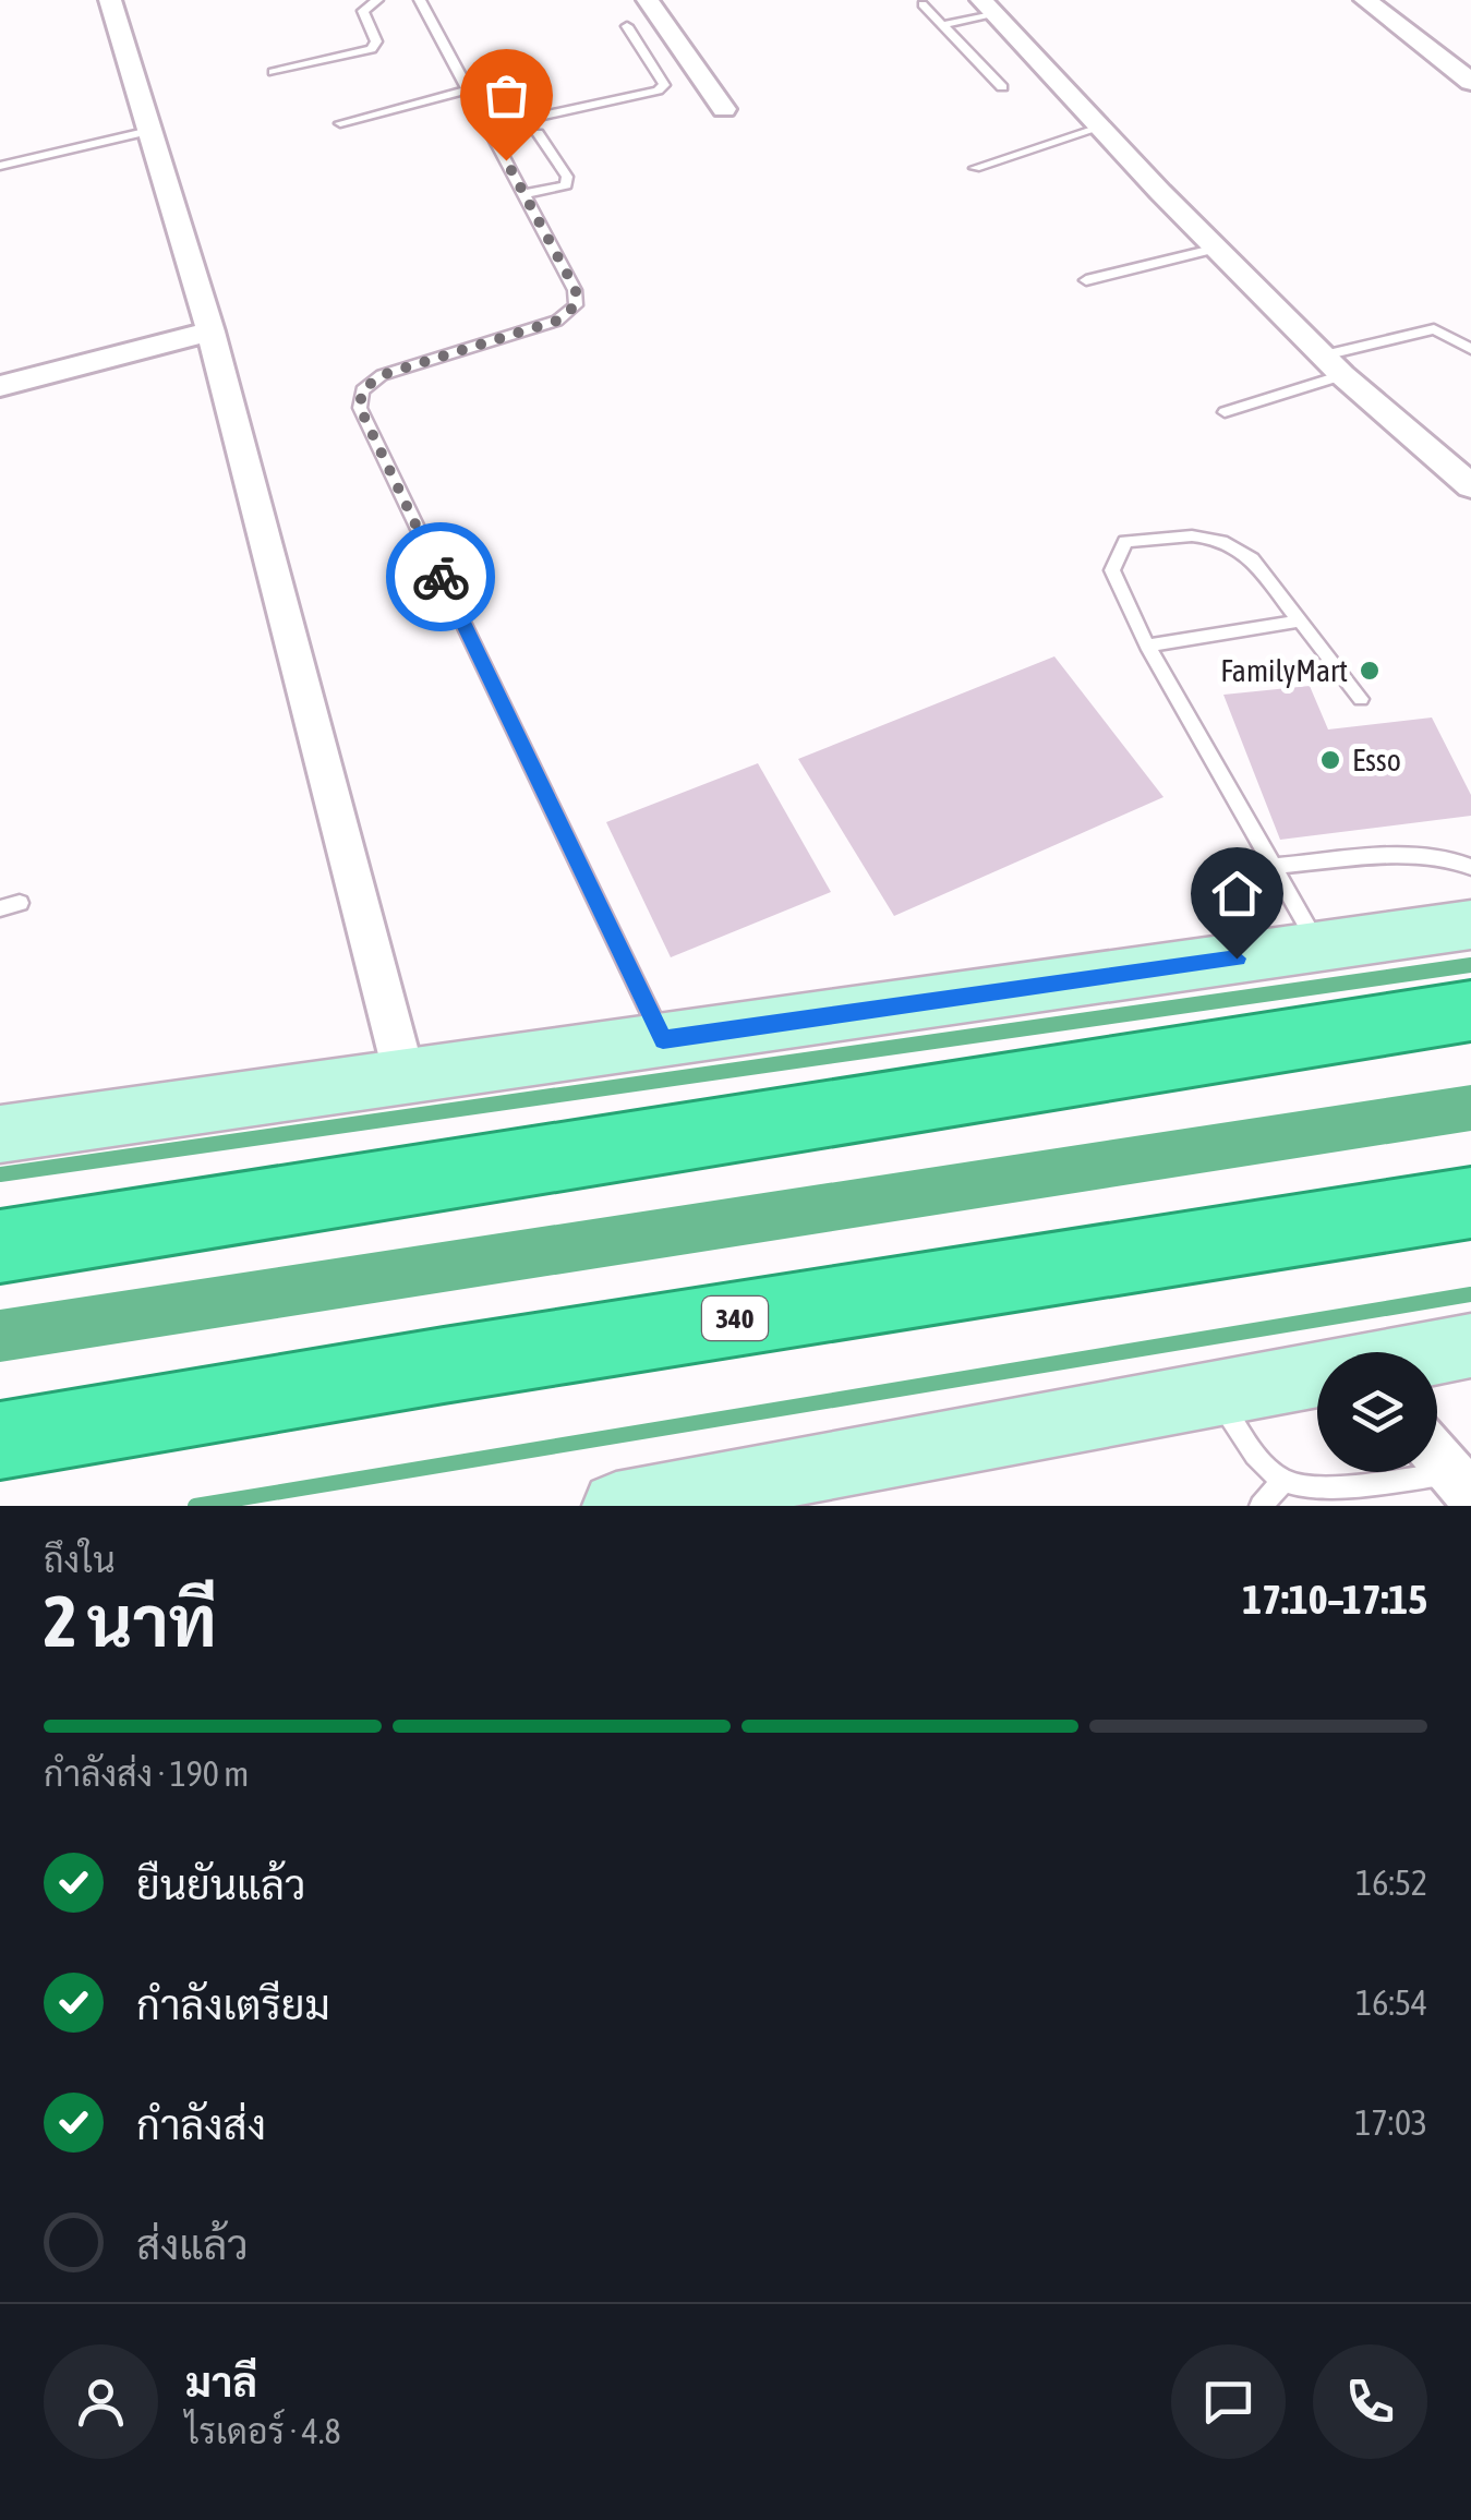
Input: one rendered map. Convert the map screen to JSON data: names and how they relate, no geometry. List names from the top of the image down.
{
  "streets": {
    "highway": ["340"]
  },
  "places": ["FamilyMart", "Esso"],
  "page": {
    "heading": ["2 นาที", "ถึงใน", "17:10–17:15"],
    "panel": ["มาลี", "ไรเดอร์ · 4.8"],
    "bar": "กำลังส่ง · 190 m",
    "list": [
      ["ยืนยันแล้ว", "16:52"],
      ["กำลังเตรียม", "16:54"],
      ["กำลังส่ง", "17:03"],
      "ส่งแล้ว"
    ]
  }
}
